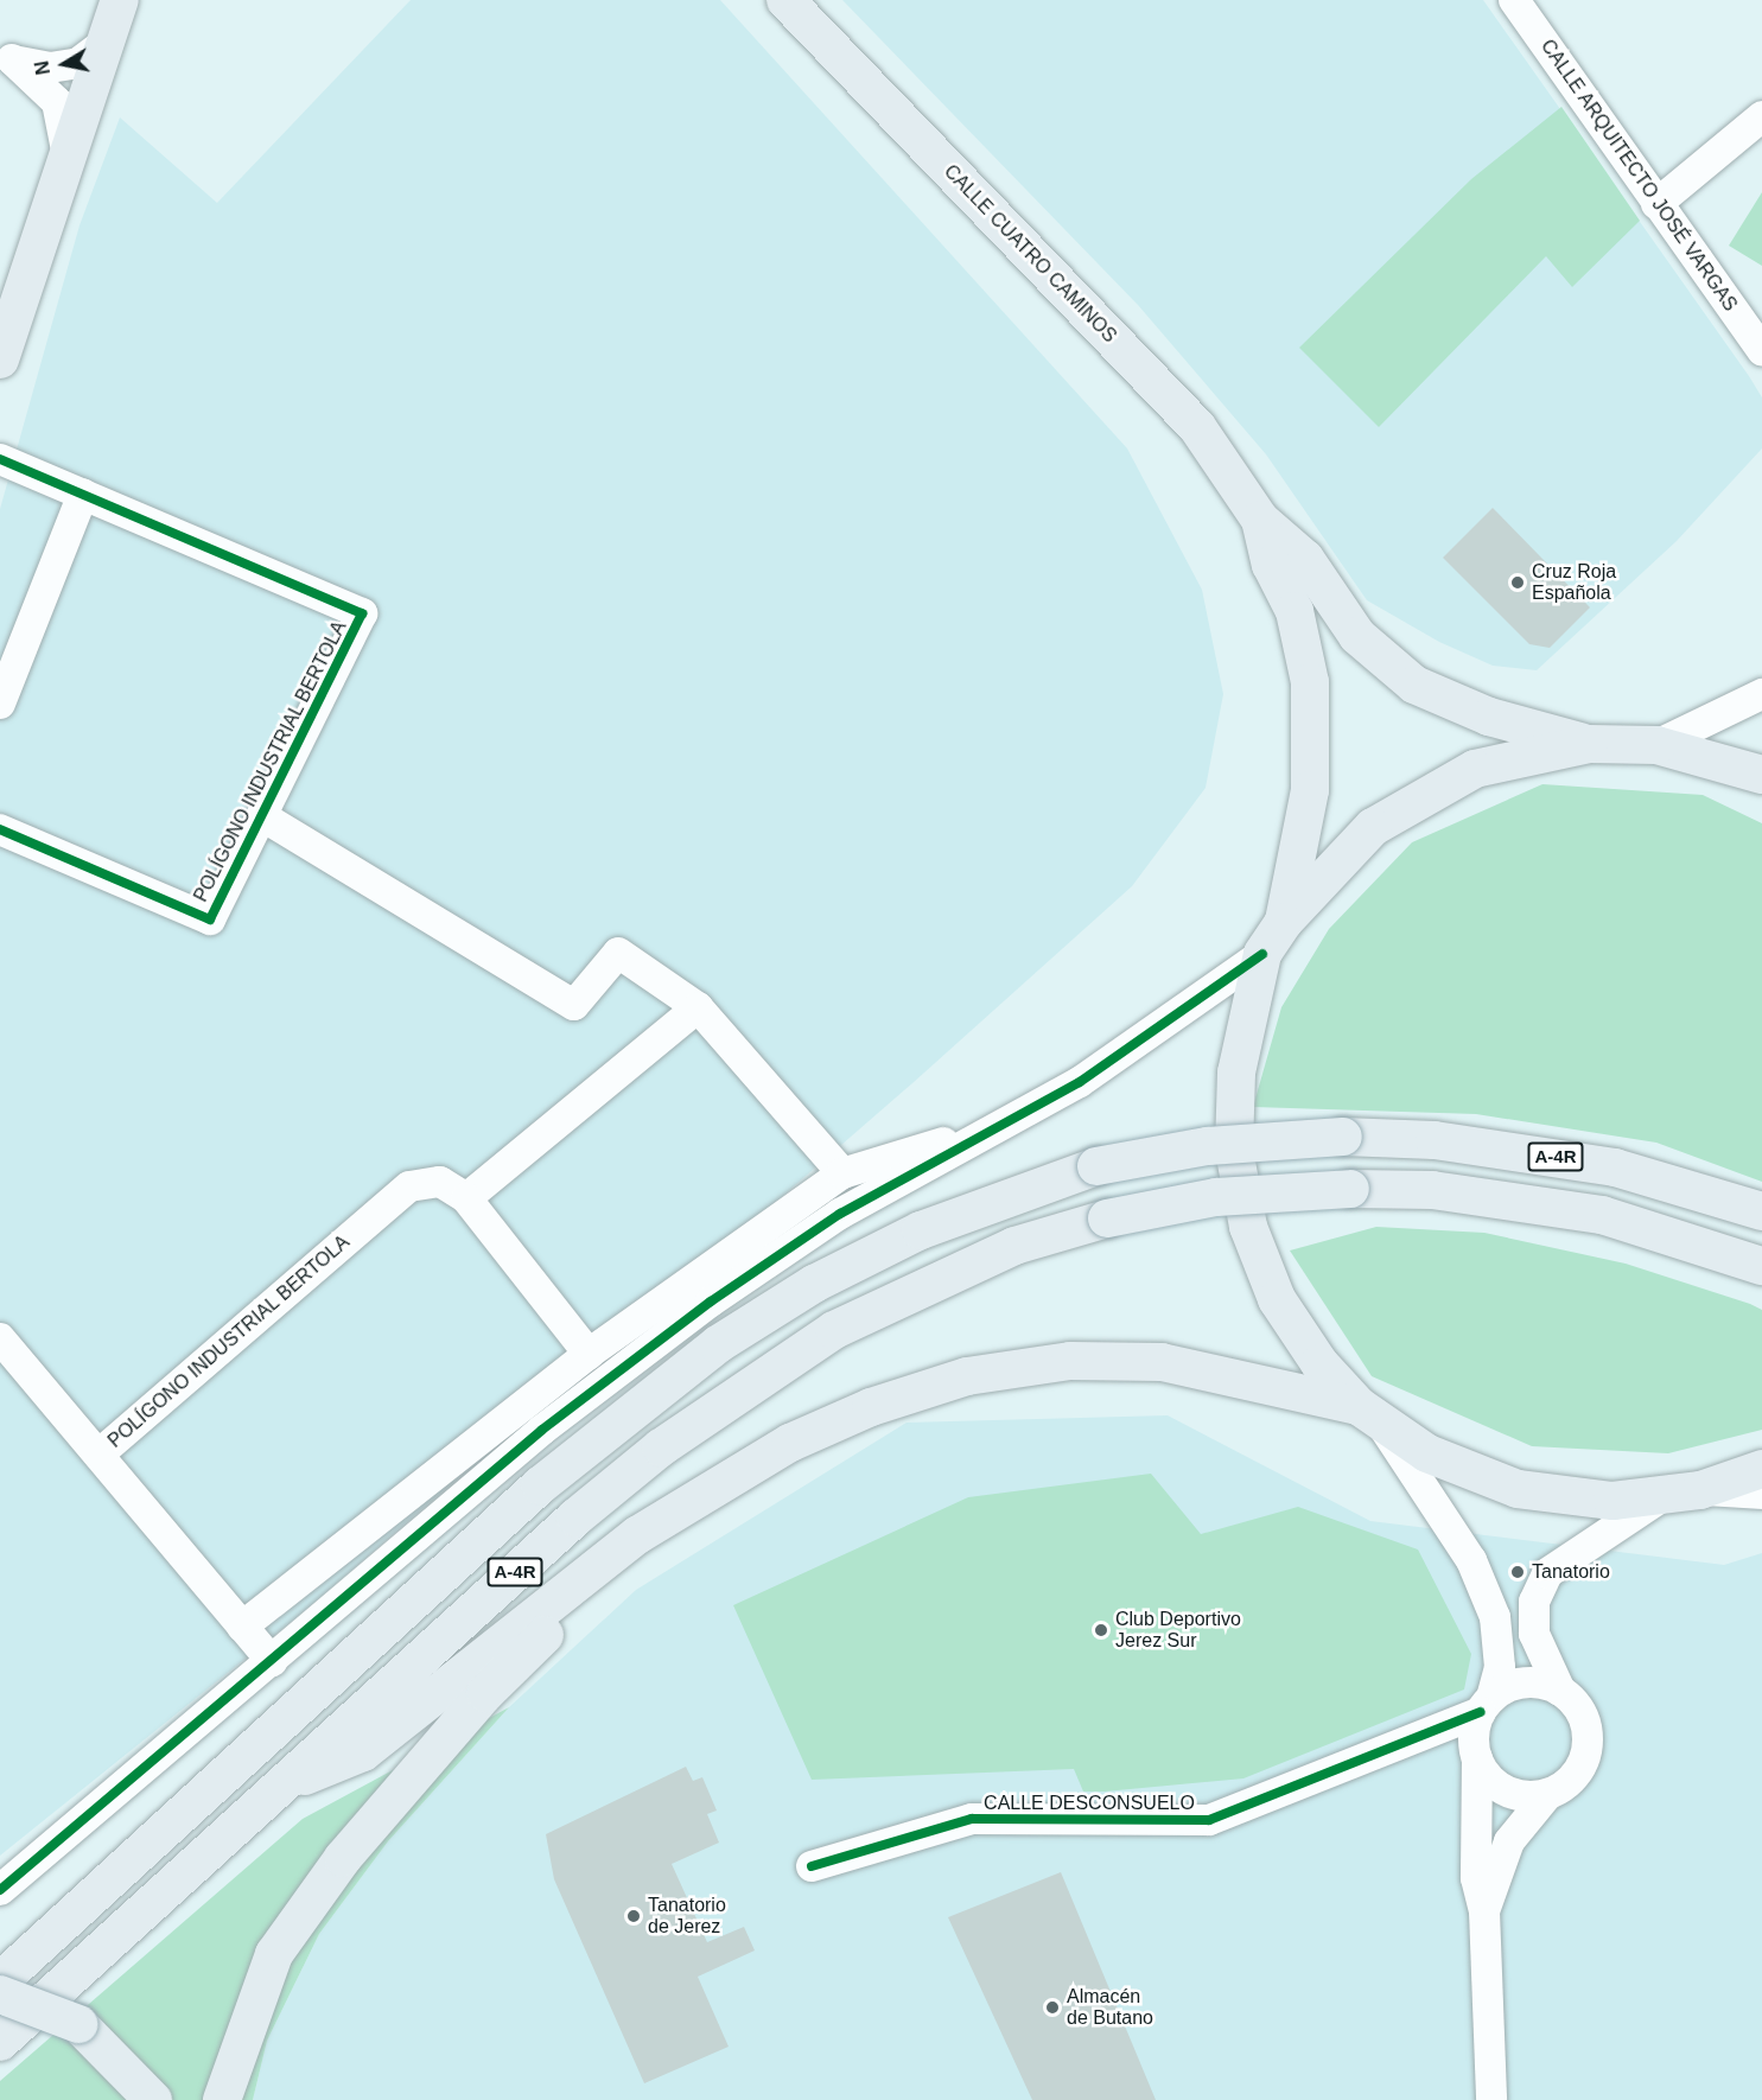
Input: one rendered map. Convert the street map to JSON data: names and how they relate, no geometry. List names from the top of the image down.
{
  "streets": {
    "main road": ["CALLE CUATRO CAMINOS", "A-4R"],
    "street": ["CALLE ARQUITECTO JOSÉ VARGAS", "POLÍGONO INDUSTRIAL BERTOLA", "CALLE DESCONSUELO"]
  },
  "places": [
    "Cruz Roja Española",
    "Tanatorio",
    "Club Deportivo Jerez Sur",
    "Tanatorio de Jerez",
    "Almacén de Butano"
  ],
  "north": "left"
}
